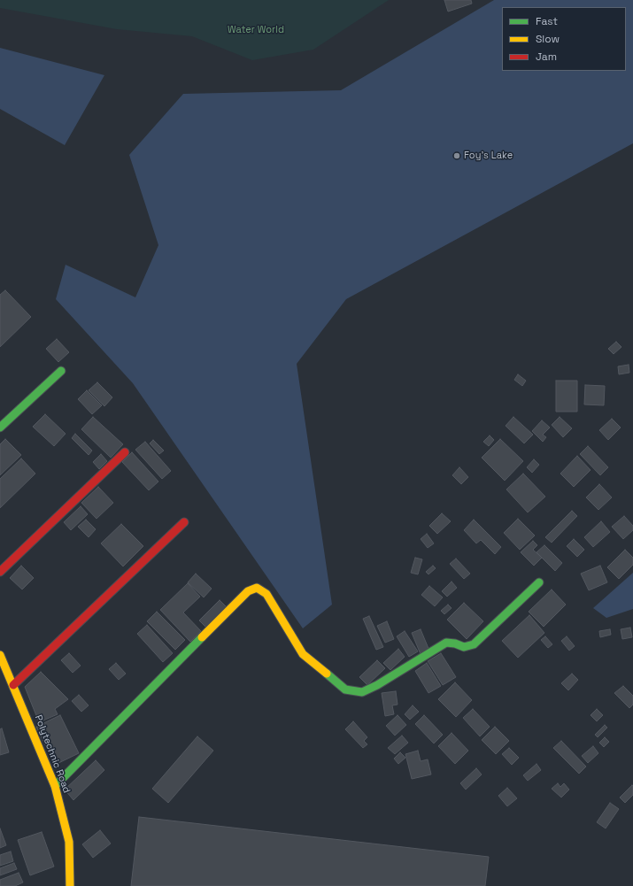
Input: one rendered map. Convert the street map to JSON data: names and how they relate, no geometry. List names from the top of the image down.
{
  "streets": {
    "street": ["Polytechnic Road"]
  },
  "parks": ["Water World"],
  "places": ["Foy's Lake"],
  "legend": ["Fast", "Slow", "Jam"]
}
